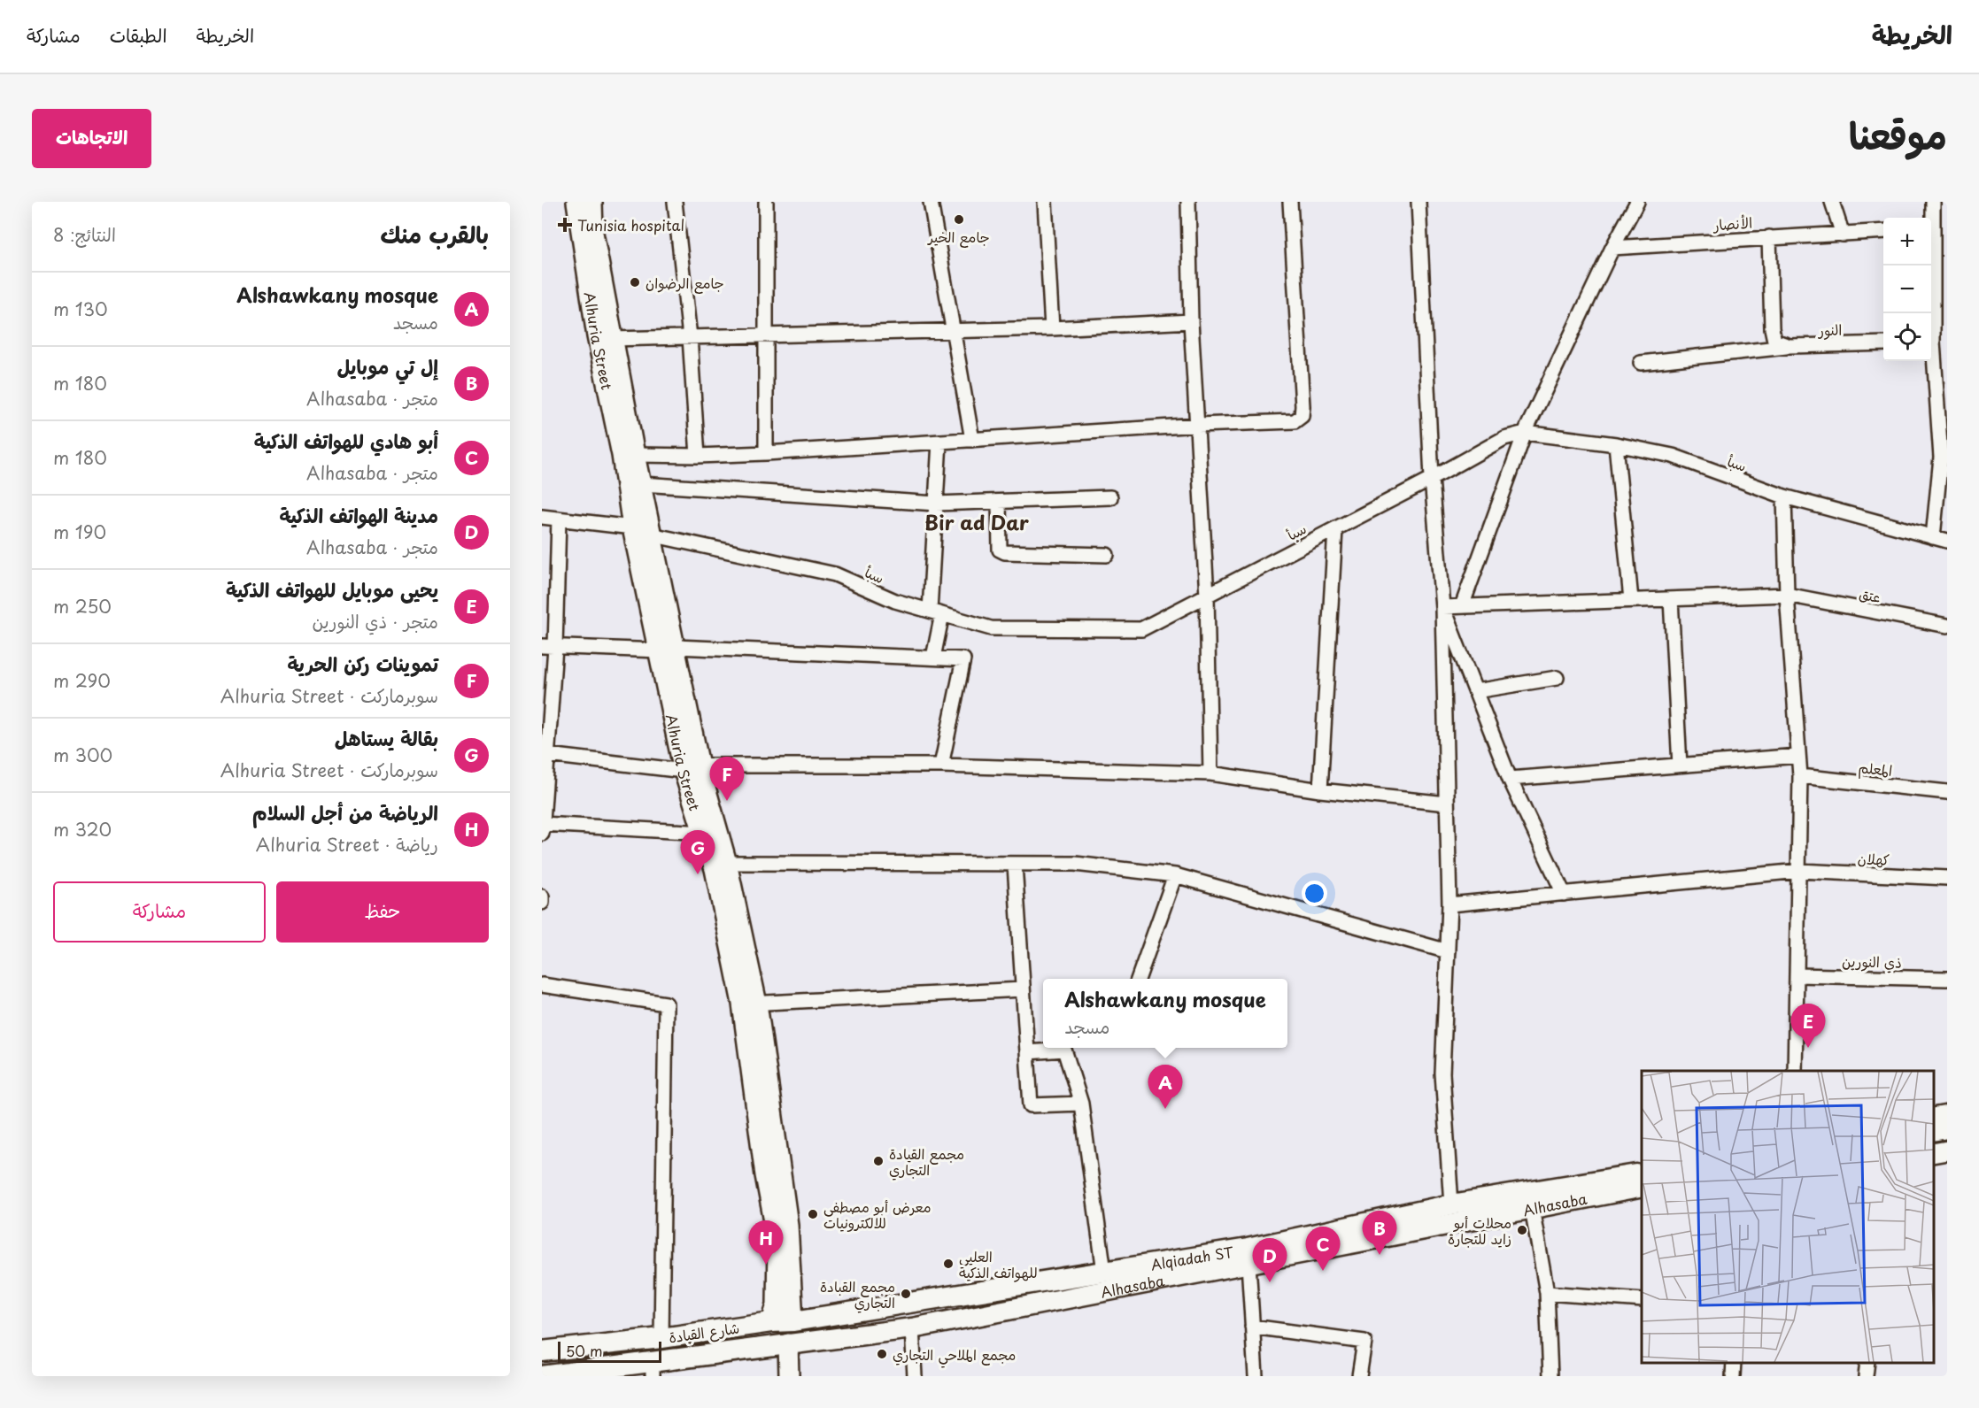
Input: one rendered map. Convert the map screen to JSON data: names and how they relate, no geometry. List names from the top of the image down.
{
  "streets": {
    "main road": ["Alhasaba", "Alqiadah ST", "شارع القيادة"],
    "street": [
      "الأنصار",
      "النور",
      "Alhuria Street",
      "سبأ",
      "عتق",
      "المعلم",
      "كهلان",
      "ذي النورين"
    ]
  },
  "crossings": [
    ["الأنصار", "النور"],
    ["Alhuria Street", "Alqiadah ST"],
    ["Alhuria Street", "شارع القيادة"],
    ["Alhasaba", "شارع القيادة"],
    ["Alqiadah ST", "شارع القيادة"]
  ],
  "districts": ["Bir ad Dar"],
  "places": {
    "other": [
      "جامع الخير",
      "جامع الرضوان",
      "مجمع القيادة التجاري",
      "معرض أبو مصطفى للالكترونيات",
      "محلات أبو زايد للتجارة",
      "العليي للهواتف الذكية",
      "مجمع القبادة التجاري",
      "مجمع الملاحي التجاري"
    ],
    "health": ["Tunisia hospital"]
  },
  "scale_bar": "50 m",
  "page": {
    "header": "الخريطة",
    "nav": ["الخريطة", "الطبقات", "مشاركة"],
    "title": "موقعنا",
    "buttons": [
      "الاتجاهات",
      ["حفظ", "مشاركة"]
    ],
    "heading": ["بالقرب منك", "النتائج: 8"],
    "map_buttons": ["+", "−"],
    "list": [
      {
        "mark": "A",
        "name": "Alshawkany mosque",
        "note": "مسجد",
        "value": "130 m"
      },
      {
        "mark": "B",
        "name": "إل تي موبايل",
        "note": "متجر · Alhasaba",
        "value": "180 m"
      },
      {
        "mark": "C",
        "name": "أبو هادي للهواتف الذكية",
        "note": "متجر · Alhasaba",
        "value": "180 m"
      },
      {
        "mark": "D",
        "name": "مدينة الهواتف الذكية",
        "note": "متجر · Alhasaba",
        "value": "190 m"
      },
      {
        "mark": "E",
        "name": "يحيى موبايل للهواتف الذكية",
        "note": "متجر · ذي النورين",
        "value": "250 m"
      },
      {
        "mark": "F",
        "name": "تموينات ركن الحرية",
        "note": "سوبرماركت · Alhuria Street",
        "value": "290 m"
      },
      {
        "mark": "G",
        "name": "بقالة يستاهل",
        "note": "سوبرماركت · Alhuria Street",
        "value": "300 m"
      },
      {
        "mark": "H",
        "name": "الرياضة من أجل السلام",
        "note": "رياضة · Alhuria Street",
        "value": "320 m"
      }
    ],
    "pins": [
      "F",
      "G",
      "E",
      "A",
      "B",
      "H",
      "C",
      "D"
    ],
    "popup": ["Alshawkany mosque", "مسجد"],
    "scale": "50 m"
  }
}
